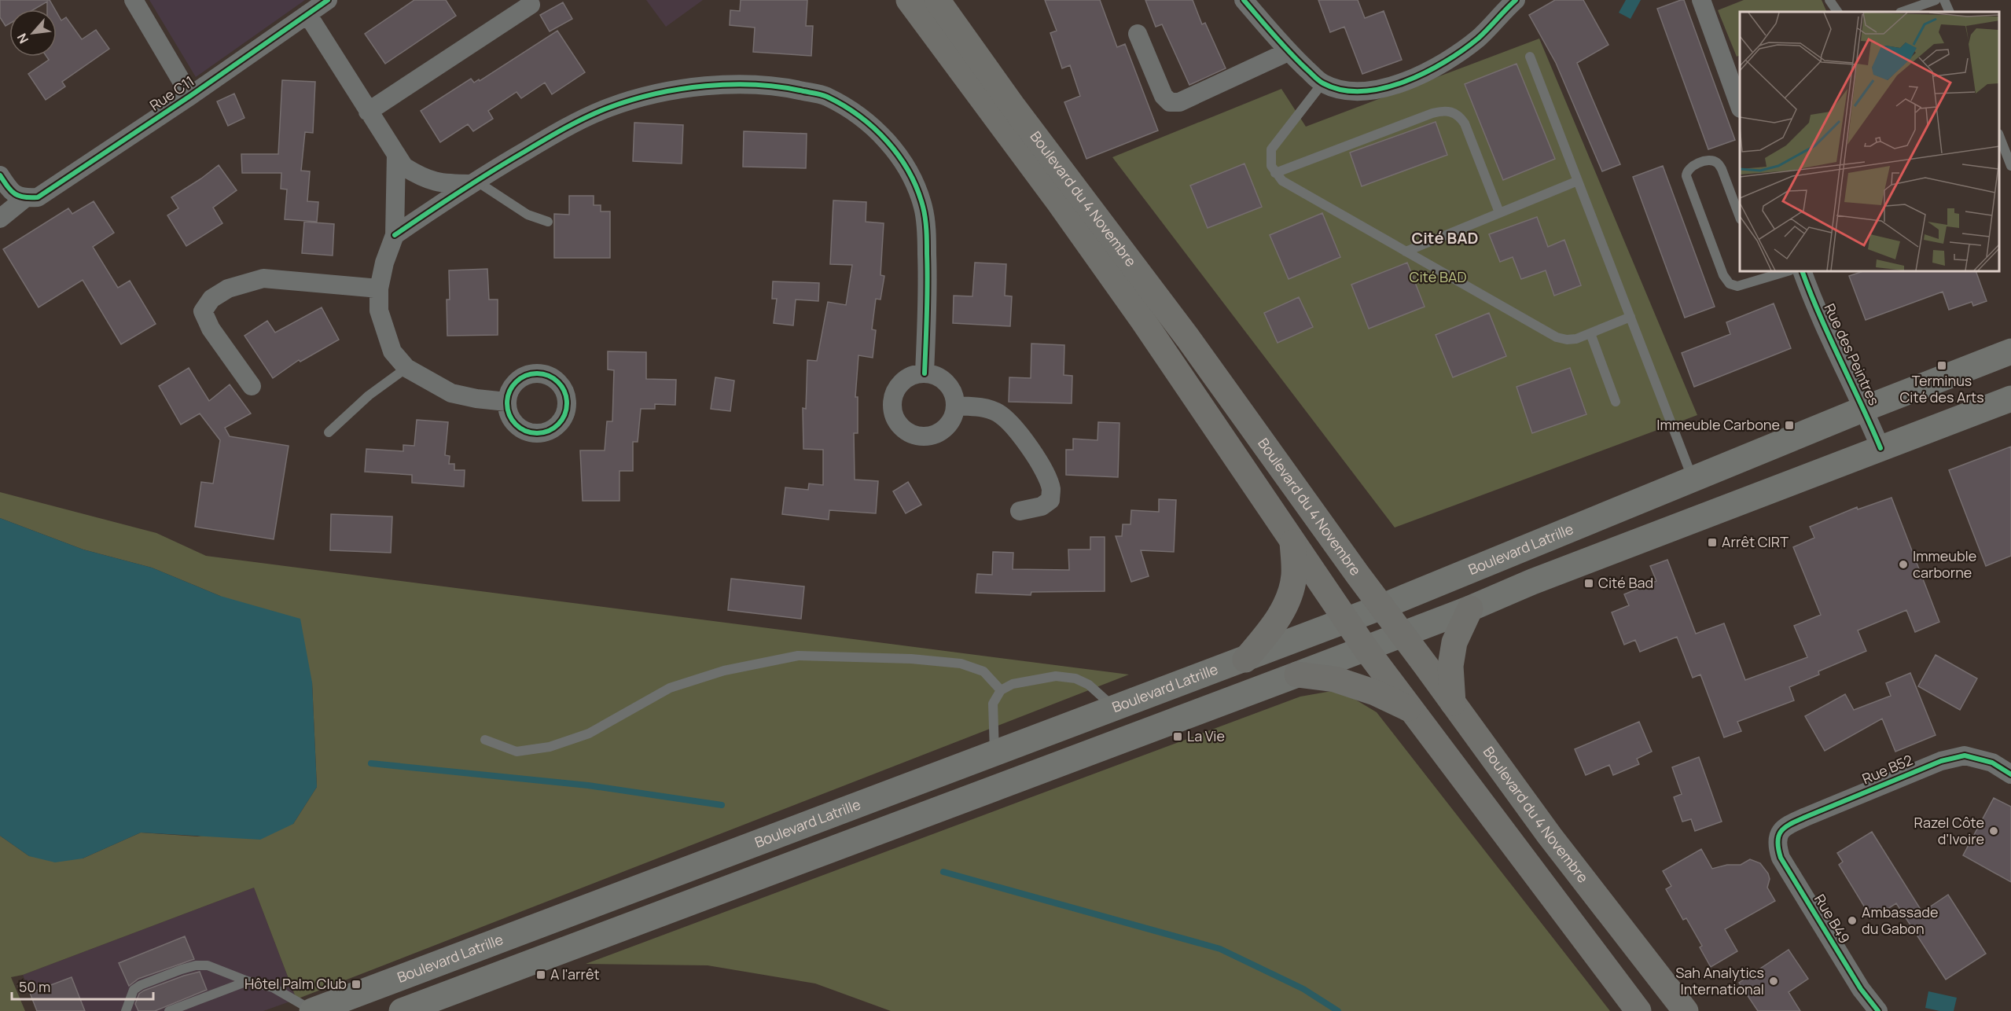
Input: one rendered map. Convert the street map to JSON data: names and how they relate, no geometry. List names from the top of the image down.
{
  "streets": {
    "main road": ["Boulevard du 4 Novembre", "Boulevard Latrille"],
    "street": [
      "Rue C11",
      "Rue des Peintres",
      "Rue B52",
      "Rue B49"
    ]
  },
  "crossings": [
    ["Boulevard du 4 Novembre", "Boulevard Latrille"],
    ["Rue des Peintres", "Boulevard Latrille"],
    ["Rue B52", "Rue B49"]
  ],
  "districts": ["Cité BAD"],
  "parks": ["Cité BAD"],
  "places": {
    "transit": [
      "Terminus Cité des Arts",
      "Immeuble Carbone",
      "Arrêt CIRT",
      "Cité Bad",
      "La Vie",
      "A l'arrêt",
      "Hôtel Palm Club"
    ],
    "other": [
      "Immeuble carborne",
      "Razel Côte d’Ivoire",
      "Ambassade du Gabon",
      "Sah Analytics International"
    ]
  },
  "scale_bar": "50 m",
  "north": "bottom left"
}
